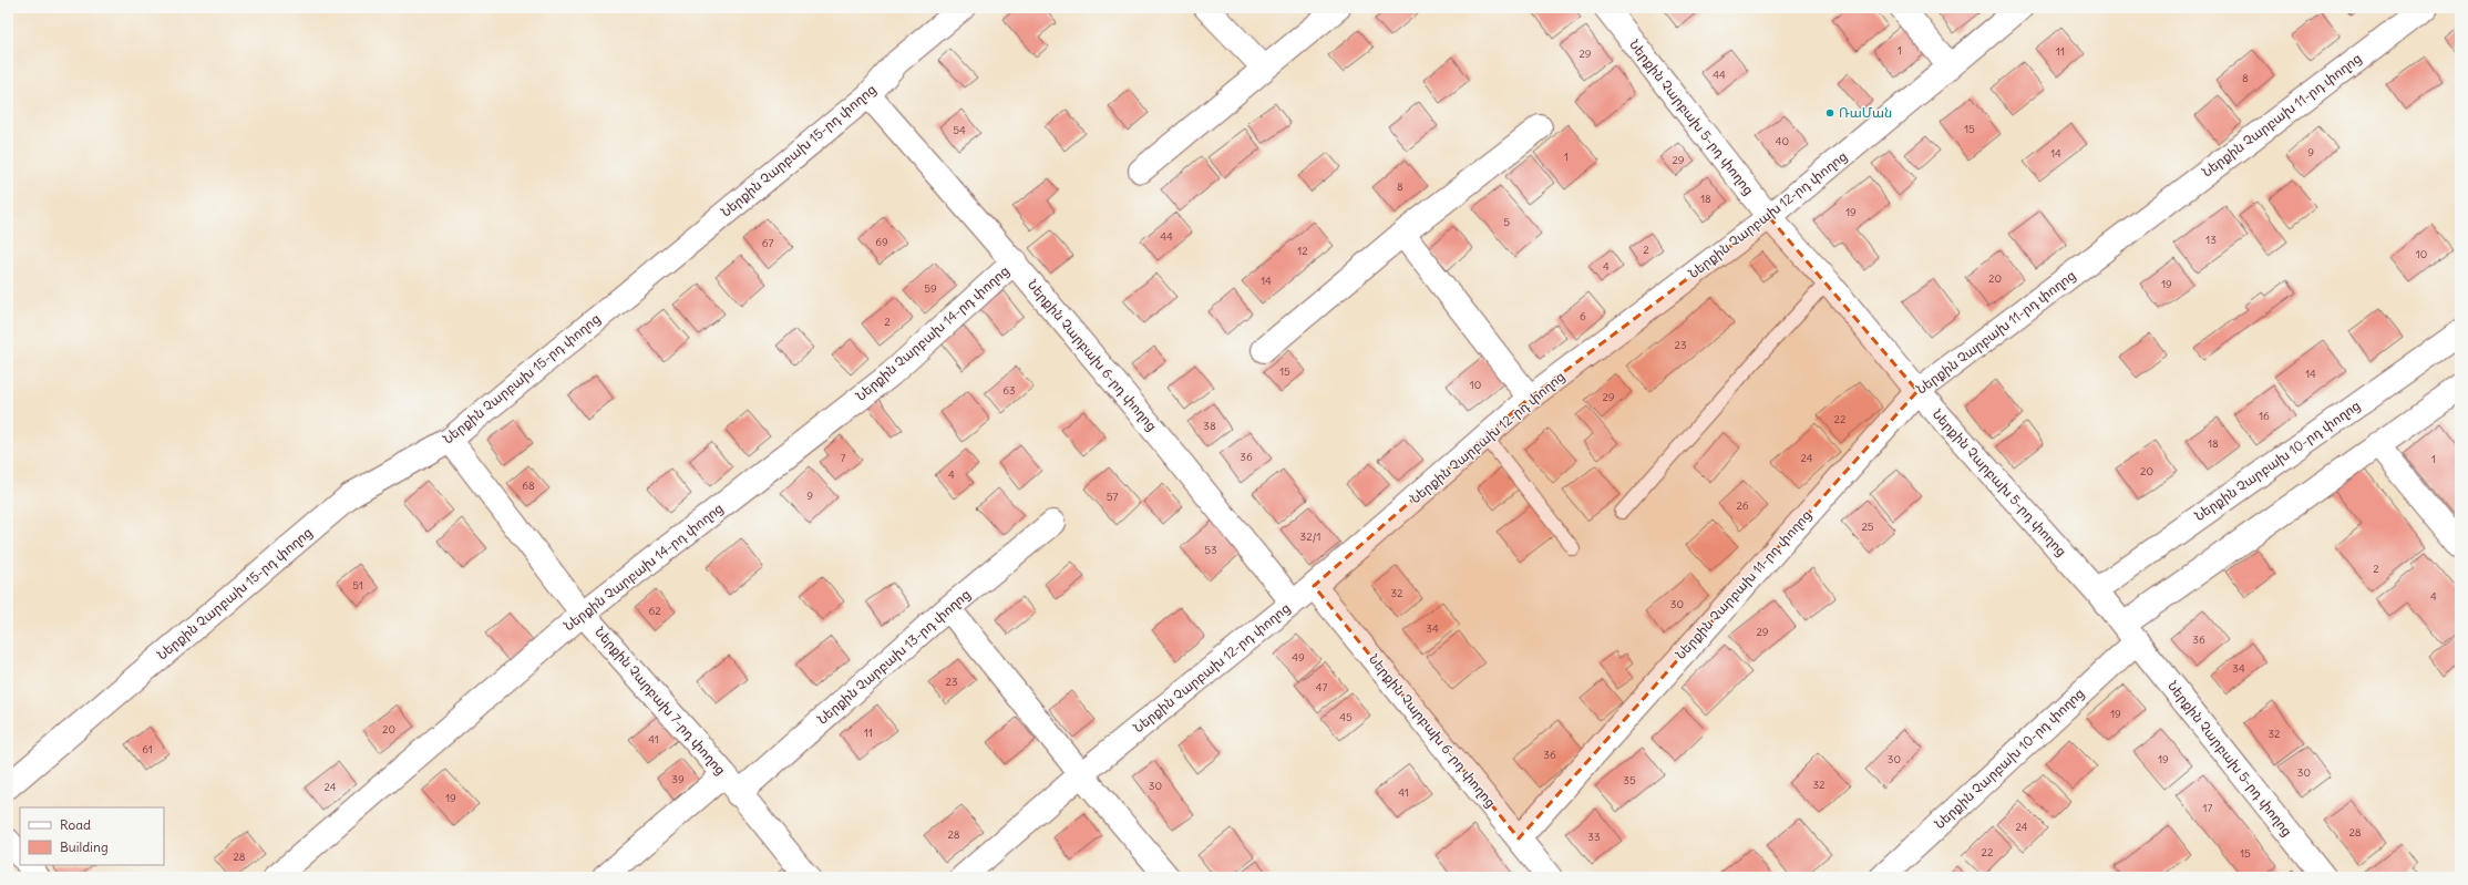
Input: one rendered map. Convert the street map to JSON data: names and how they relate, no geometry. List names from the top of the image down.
{
  "streets": {
    "street": [
      "Ներքին Չարբախ 11-րդ փողոց",
      "Ներքին Չարբախ 5-րդ փողոց",
      "Ներքին Չարբախ 15-րդ փողոց",
      "Ներքին Չարբախ 12-րդ փողոց",
      "Ներքին Չարբախ 14-րդ փողոց",
      "Ներքին Չարբախ 6-րդ փողոց",
      "Ներքին Չարբախ 10-րդ փողոց",
      "Ներքին Չարբախ 13-րդ փողոց",
      "Ներքին Չարբախ 7-րդ փողոց"
    ]
  },
  "crossings": [
    ["Ներքին Չարբախ 11-րդ փողոց", "Ներքին Չարբախ 5-րդ փողոց"],
    ["Ներքին Չարբախ 11-րդ փողոց", "Ներքին Չարբախ 6-րդ փողոց"],
    ["Ներքին Չարբախ 5-րդ փողոց", "Ներքին Չարբախ 12-րդ փողոց"],
    ["Ներքին Չարբախ 5-րդ փողոց", "Ներքին Չարբախ 10-րդ փողոց"],
    ["Ներքին Չարբախ 15-րդ փողոց", "Ներքին Չարբախ 6-րդ փողոց"],
    ["Ներքին Չարբախ 15-րդ փողոց", "Ներքին Չարբախ 7-րդ փողոց"],
    ["Ներքին Չարբախ 12-րդ փողոց", "Ներքին Չարբախ 6-րդ փողոց"],
    ["Ներքին Չարբախ 14-րդ փողոց", "Ներքին Չարբախ 6-րդ փողոց"],
    ["Ներքին Չարբախ 14-րդ փողոց", "Ներքին Չարբախ 7-րդ փողոց"],
    ["Ներքին Չարբախ 13-րդ փողոց", "Ներքին Չարբախ 7-րդ փողոց"]
  ],
  "places": ["ՌաՄան"],
  "house_numbers": [
    "1",
    "11",
    "29",
    "44",
    "8",
    "15",
    "54",
    "40",
    "9",
    "14",
    "1",
    "29",
    "8",
    "18",
    "19",
    "5",
    "44",
    "13",
    "69",
    "67",
    "2",
    "12",
    "10",
    "4",
    "20",
    "14",
    "19",
    "59",
    "6",
    "2",
    "23",
    "15",
    "14",
    "10",
    "63",
    "29",
    "16",
    "22",
    "38",
    "18",
    "36",
    "7",
    "24",
    "1",
    "20",
    "4",
    "68",
    "9",
    "57",
    "26",
    "25",
    "32/1",
    "53",
    "2",
    "51",
    "32",
    "4",
    "30",
    "62",
    "34",
    "29",
    "36",
    "49",
    "34",
    "23",
    "47",
    "19",
    "45",
    "20",
    "11",
    "32",
    "41",
    "61",
    "36",
    "30",
    "19",
    "30",
    "39",
    "35",
    "32",
    "30",
    "24",
    "41",
    "19",
    "17",
    "24",
    "28",
    "28",
    "33",
    "22",
    "15",
    "28"
  ],
  "legend": ["Road", "Building"]
}
